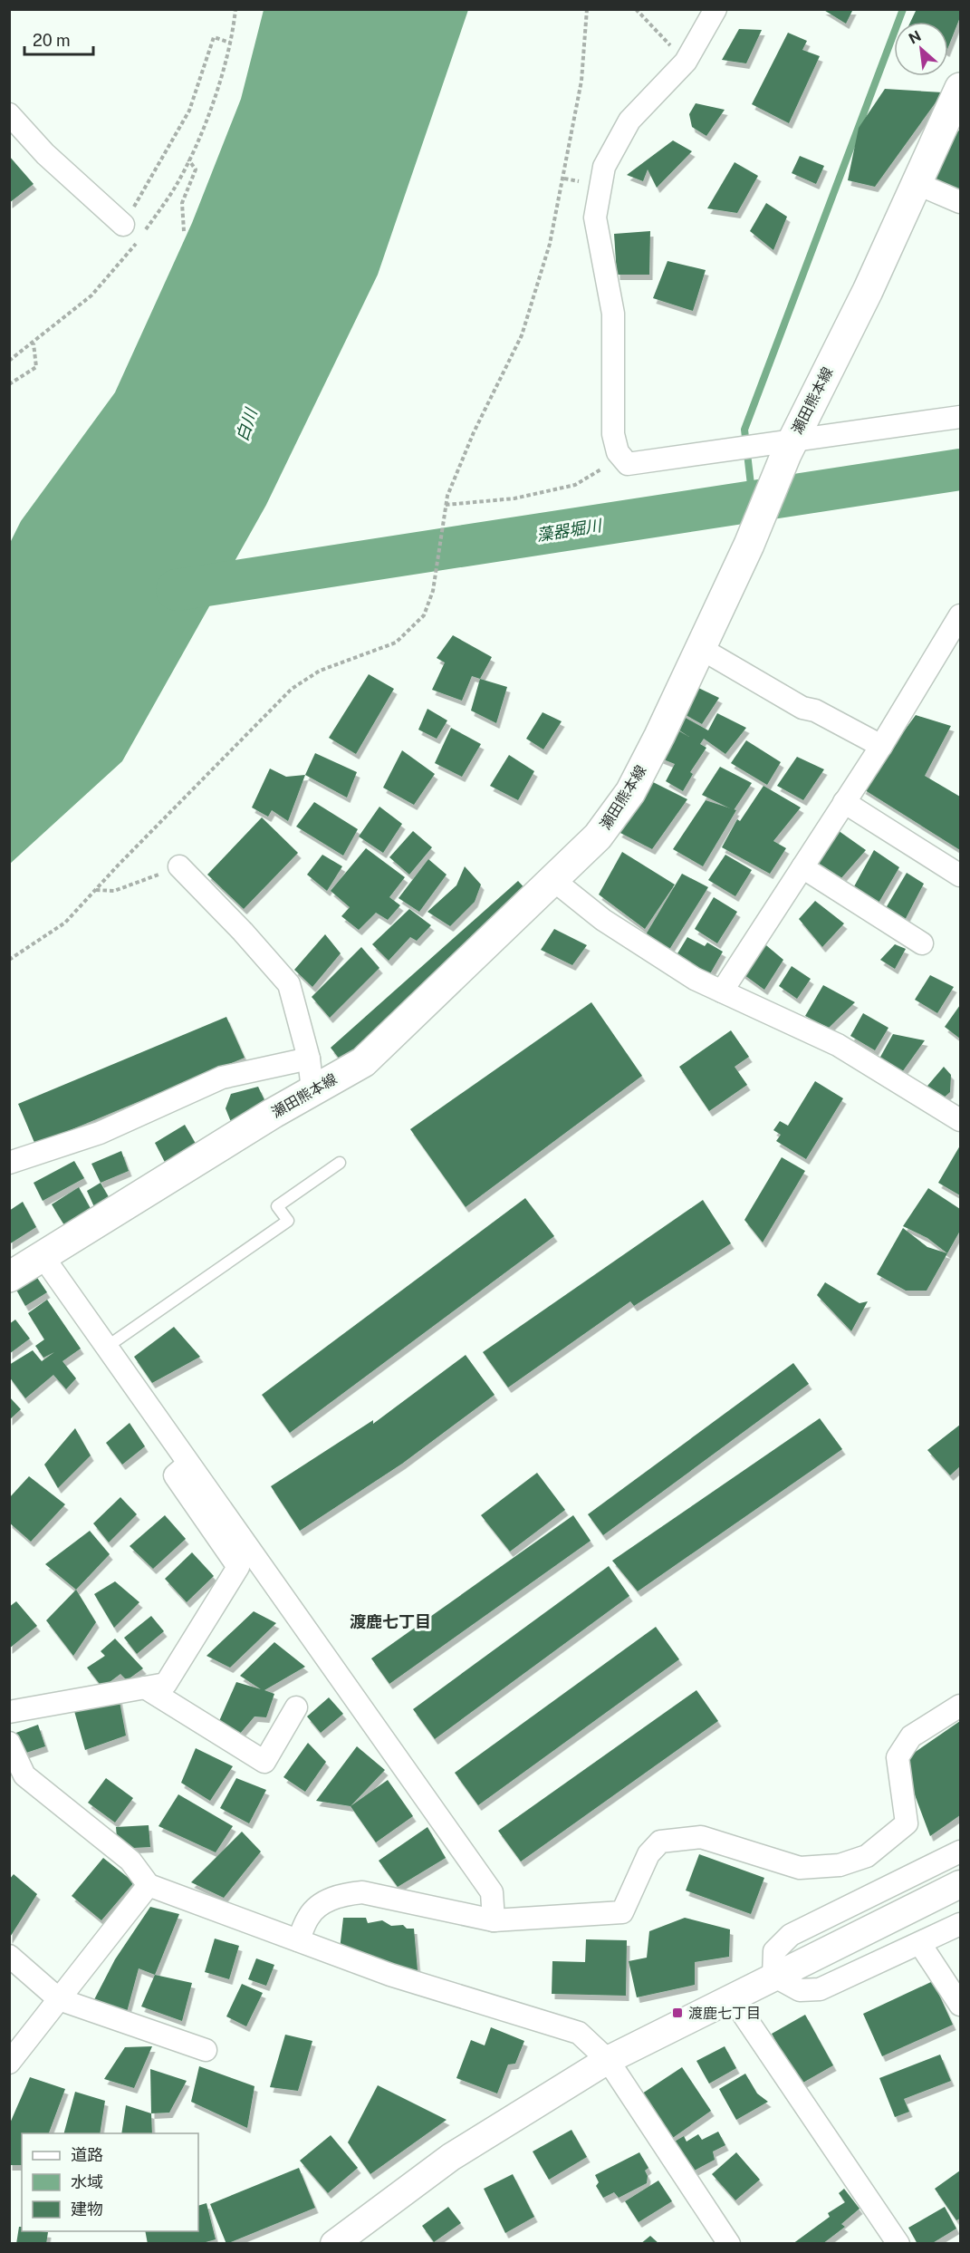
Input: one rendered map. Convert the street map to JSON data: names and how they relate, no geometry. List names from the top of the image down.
{
  "streets": {
    "main road": ["瀬田熊本線"]
  },
  "districts": ["渡鹿七丁目"],
  "water": ["白川", "藻器堀川"],
  "places": {
    "transit": ["渡鹿七丁目"]
  },
  "legend": ["道路", "水域", "建物"],
  "scale_bar": "20 m",
  "north": "top left"
}
